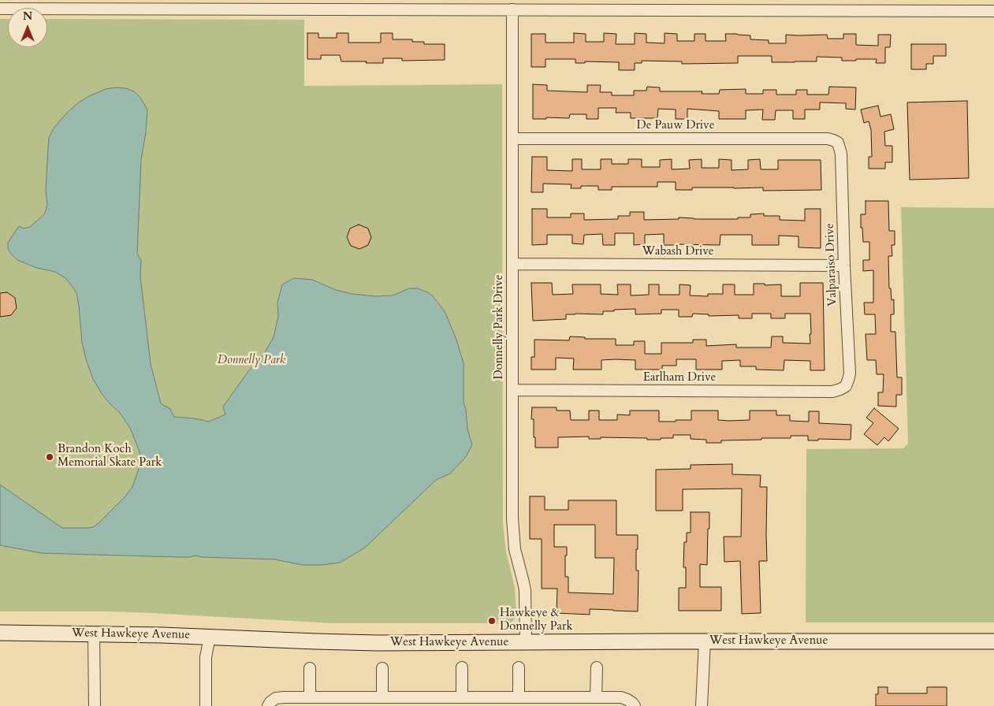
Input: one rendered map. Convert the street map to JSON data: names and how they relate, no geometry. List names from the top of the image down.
{
  "streets": {
    "street": [
      "De Pauw Drive",
      "Wabash Drive",
      "Valparaiso Drive",
      "Donnelly Park Drive",
      "Earlham Drive",
      "West Hawkeye Avenue"
    ]
  },
  "crossings": [
    ["De Pauw Drive", "Valparaiso Drive"],
    ["De Pauw Drive", "Donnelly Park Drive"],
    ["Wabash Drive", "Valparaiso Drive"],
    ["Wabash Drive", "Donnelly Park Drive"],
    ["Valparaiso Drive", "Earlham Drive"],
    ["Donnelly Park Drive", "Earlham Drive"],
    ["Donnelly Park Drive", "West Hawkeye Avenue"]
  ],
  "parks": ["Donnelly Park"],
  "places": ["Brandon Koch Memorial Skate Park", "Hawkeye & Donnelly Park"],
  "north": "top"
}
